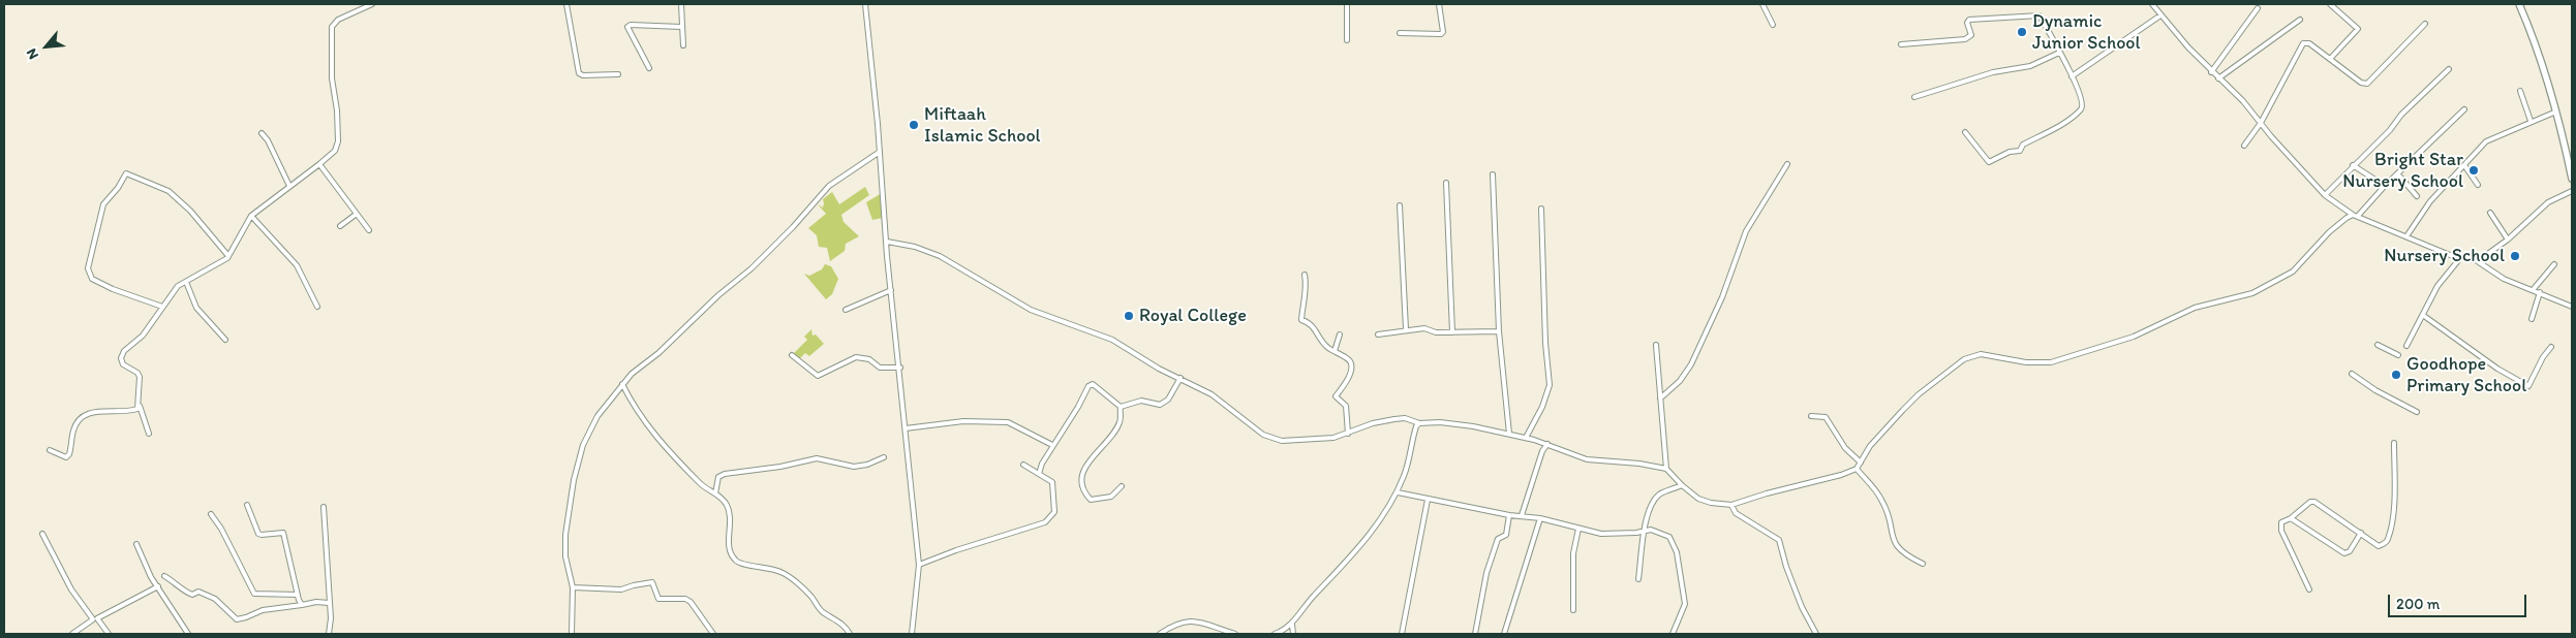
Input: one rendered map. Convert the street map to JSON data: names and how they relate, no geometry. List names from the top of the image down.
{
  "places": [
    "Dynamic Junior School",
    "Miftaah Islamic School",
    "Bright Star Nursery School",
    "Nursery School",
    "Royal College",
    "Goodhope Primary School"
  ],
  "scale_bar": "200 m",
  "north": "bottom left"
}
